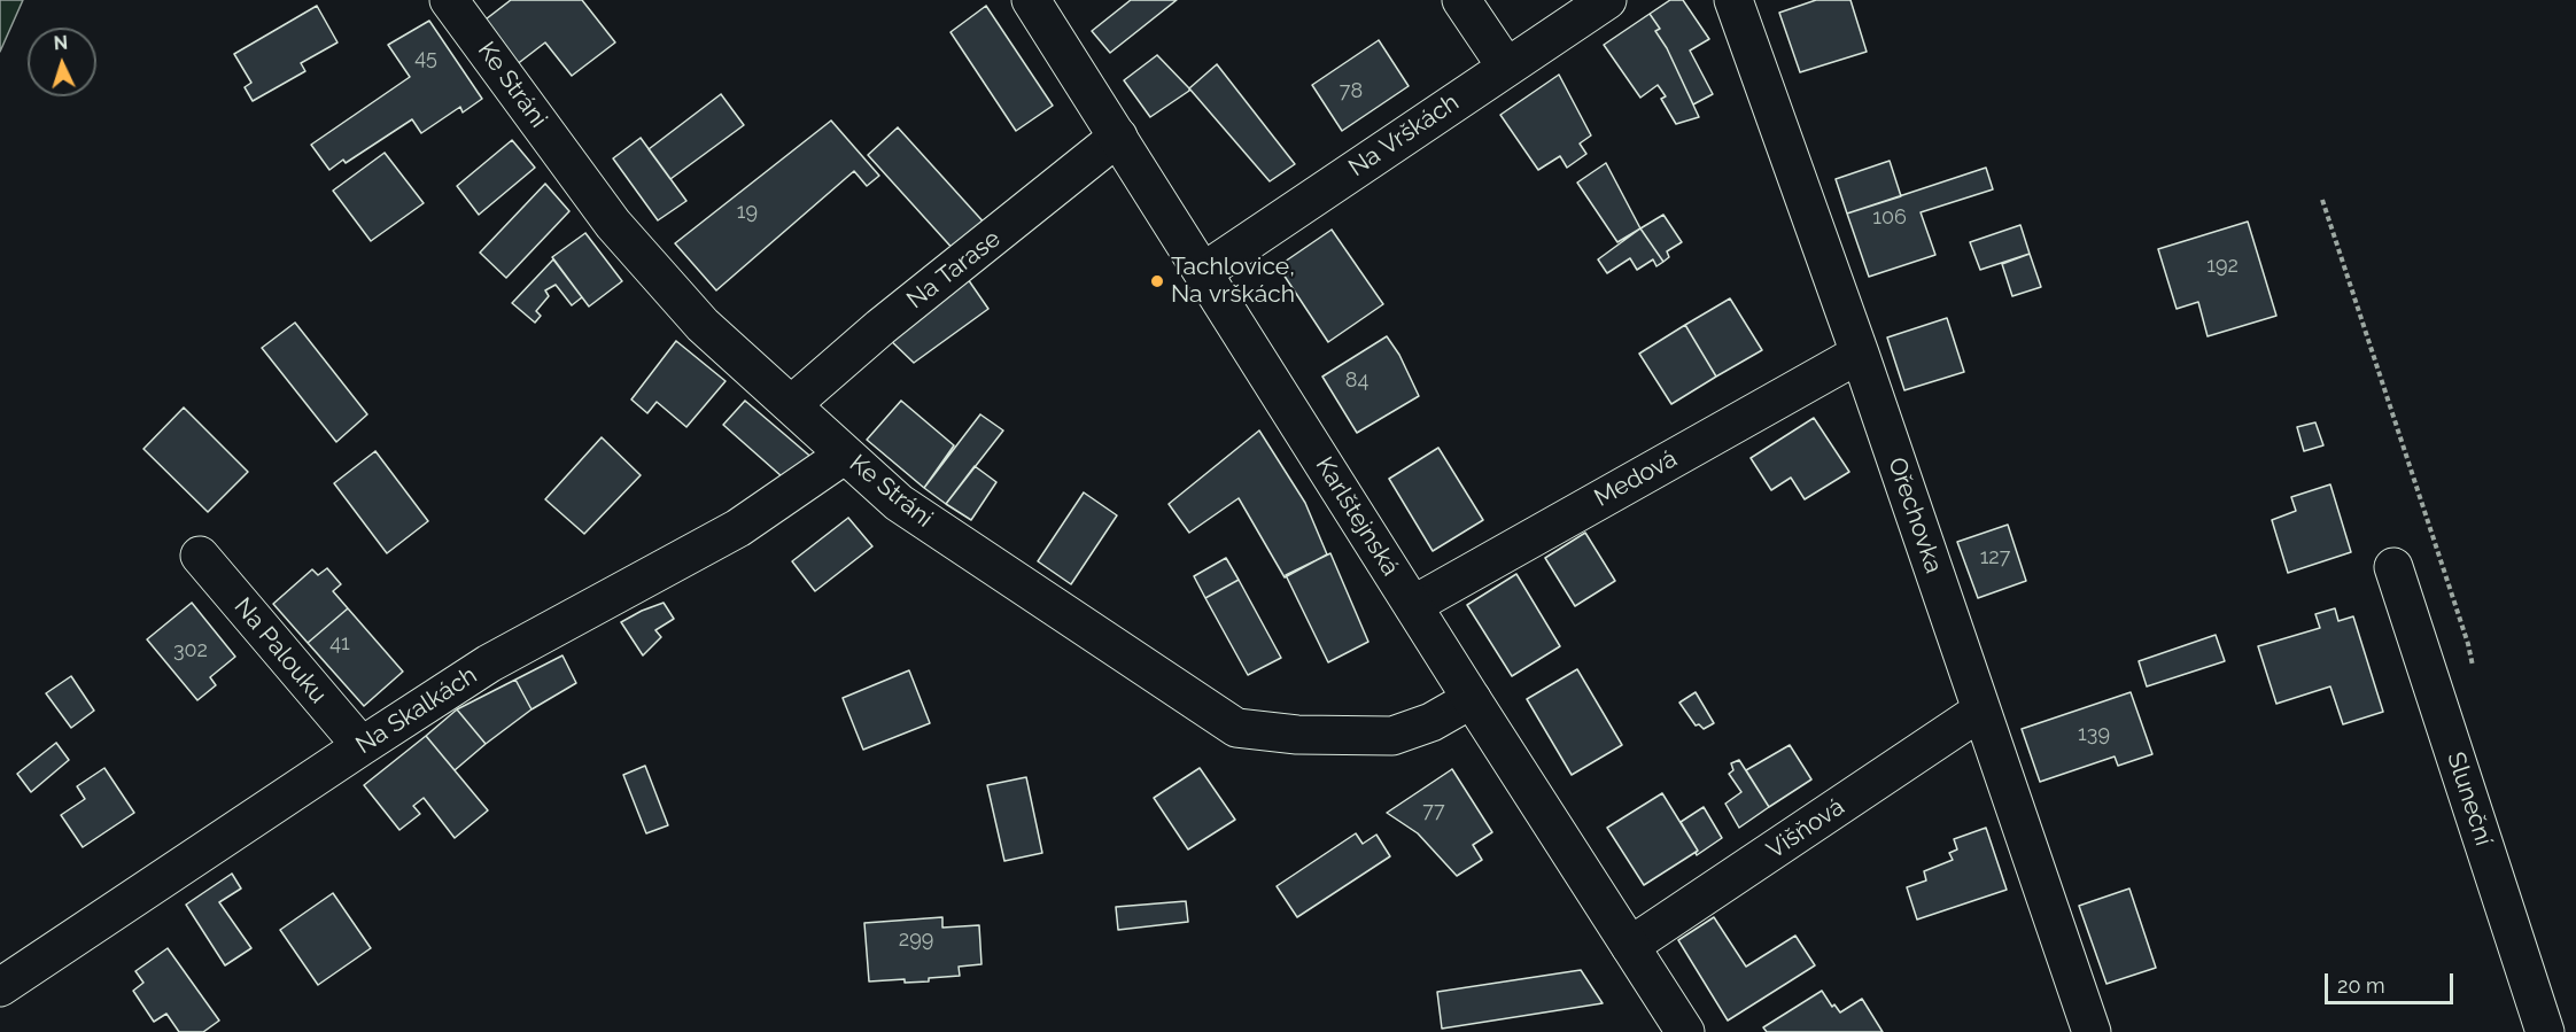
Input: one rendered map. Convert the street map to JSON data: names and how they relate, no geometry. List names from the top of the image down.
{
  "streets": {
    "street": [
      "Ke Stráni",
      "Na Vrškách",
      "Na Tarase",
      "Medová",
      "Ořechovka",
      "Karlštejnská",
      "Na Palouku",
      "Na Skalkách",
      "Sluneční",
      "Višňová"
    ]
  },
  "crossings": [
    ["Ke Stráni", "Na Tarase"],
    ["Ke Stráni", "Karlštejnská"],
    ["Ke Stráni", "Na Skalkách"],
    ["Na Vrškách", "Karlštejnská"],
    ["Na Tarase", "Karlštejnská"],
    ["Medová", "Ořechovka"],
    ["Medová", "Karlštejnská"],
    ["Ořechovka", "Višňová"],
    ["Karlštejnská", "Višňová"],
    ["Na Palouku", "Na Skalkách"]
  ],
  "places": ["Tachlovice, Na vrškách"],
  "house_numbers": [
    "45",
    "78",
    "19",
    "106",
    "192",
    "84",
    "127",
    "41",
    "302",
    "139",
    "77",
    "299"
  ],
  "scale_bar": "20 m",
  "north": "top"
}
